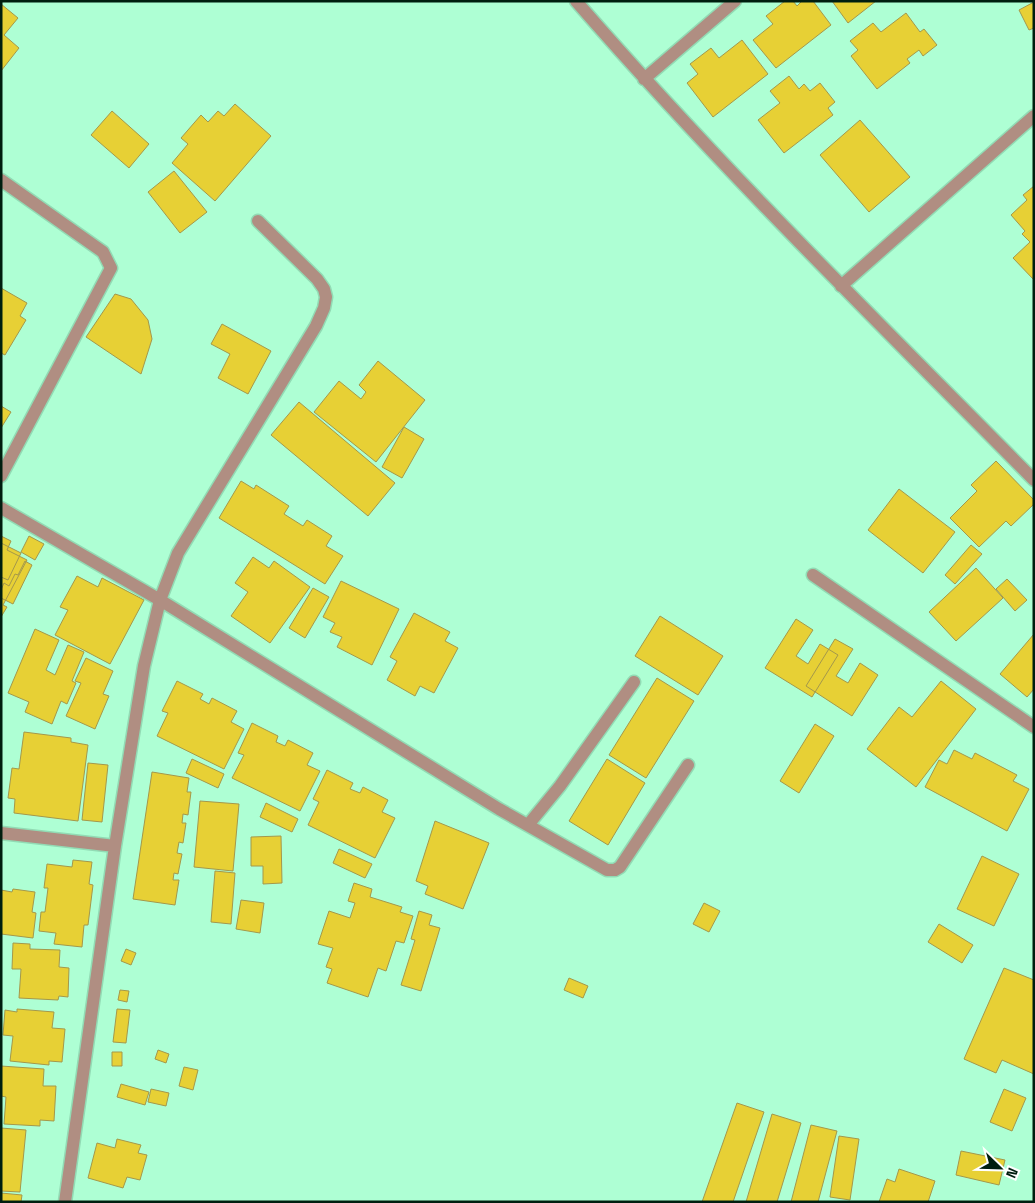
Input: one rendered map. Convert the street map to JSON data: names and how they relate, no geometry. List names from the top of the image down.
{
  "north": "bottom right"
}
